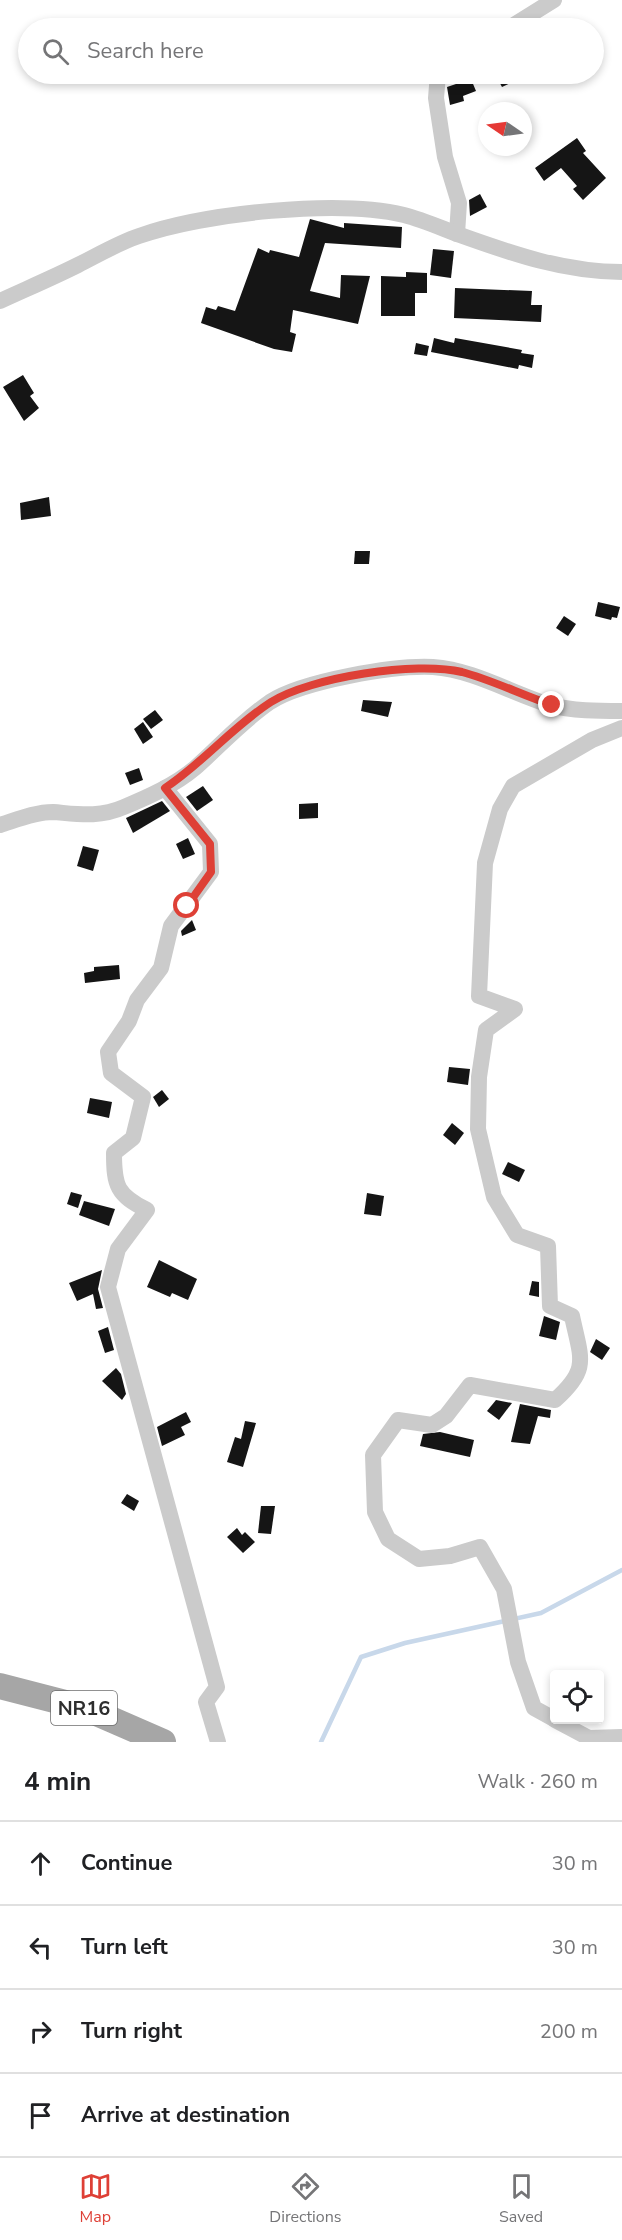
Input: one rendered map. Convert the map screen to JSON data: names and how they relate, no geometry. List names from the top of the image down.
{
  "streets": {
    "main road": ["NR16"]
  },
  "north": "left",
  "page": {
    "search": "Search here",
    "heading": ["4 min", "Walk · 260 m"],
    "list": [
      ["Continue", "30 m"],
      ["Turn left", "30 m"],
      ["Turn right", "200 m"],
      "Arrive at destination"
    ],
    "nav": ["Map", "Directions", "Saved"]
  }
}
